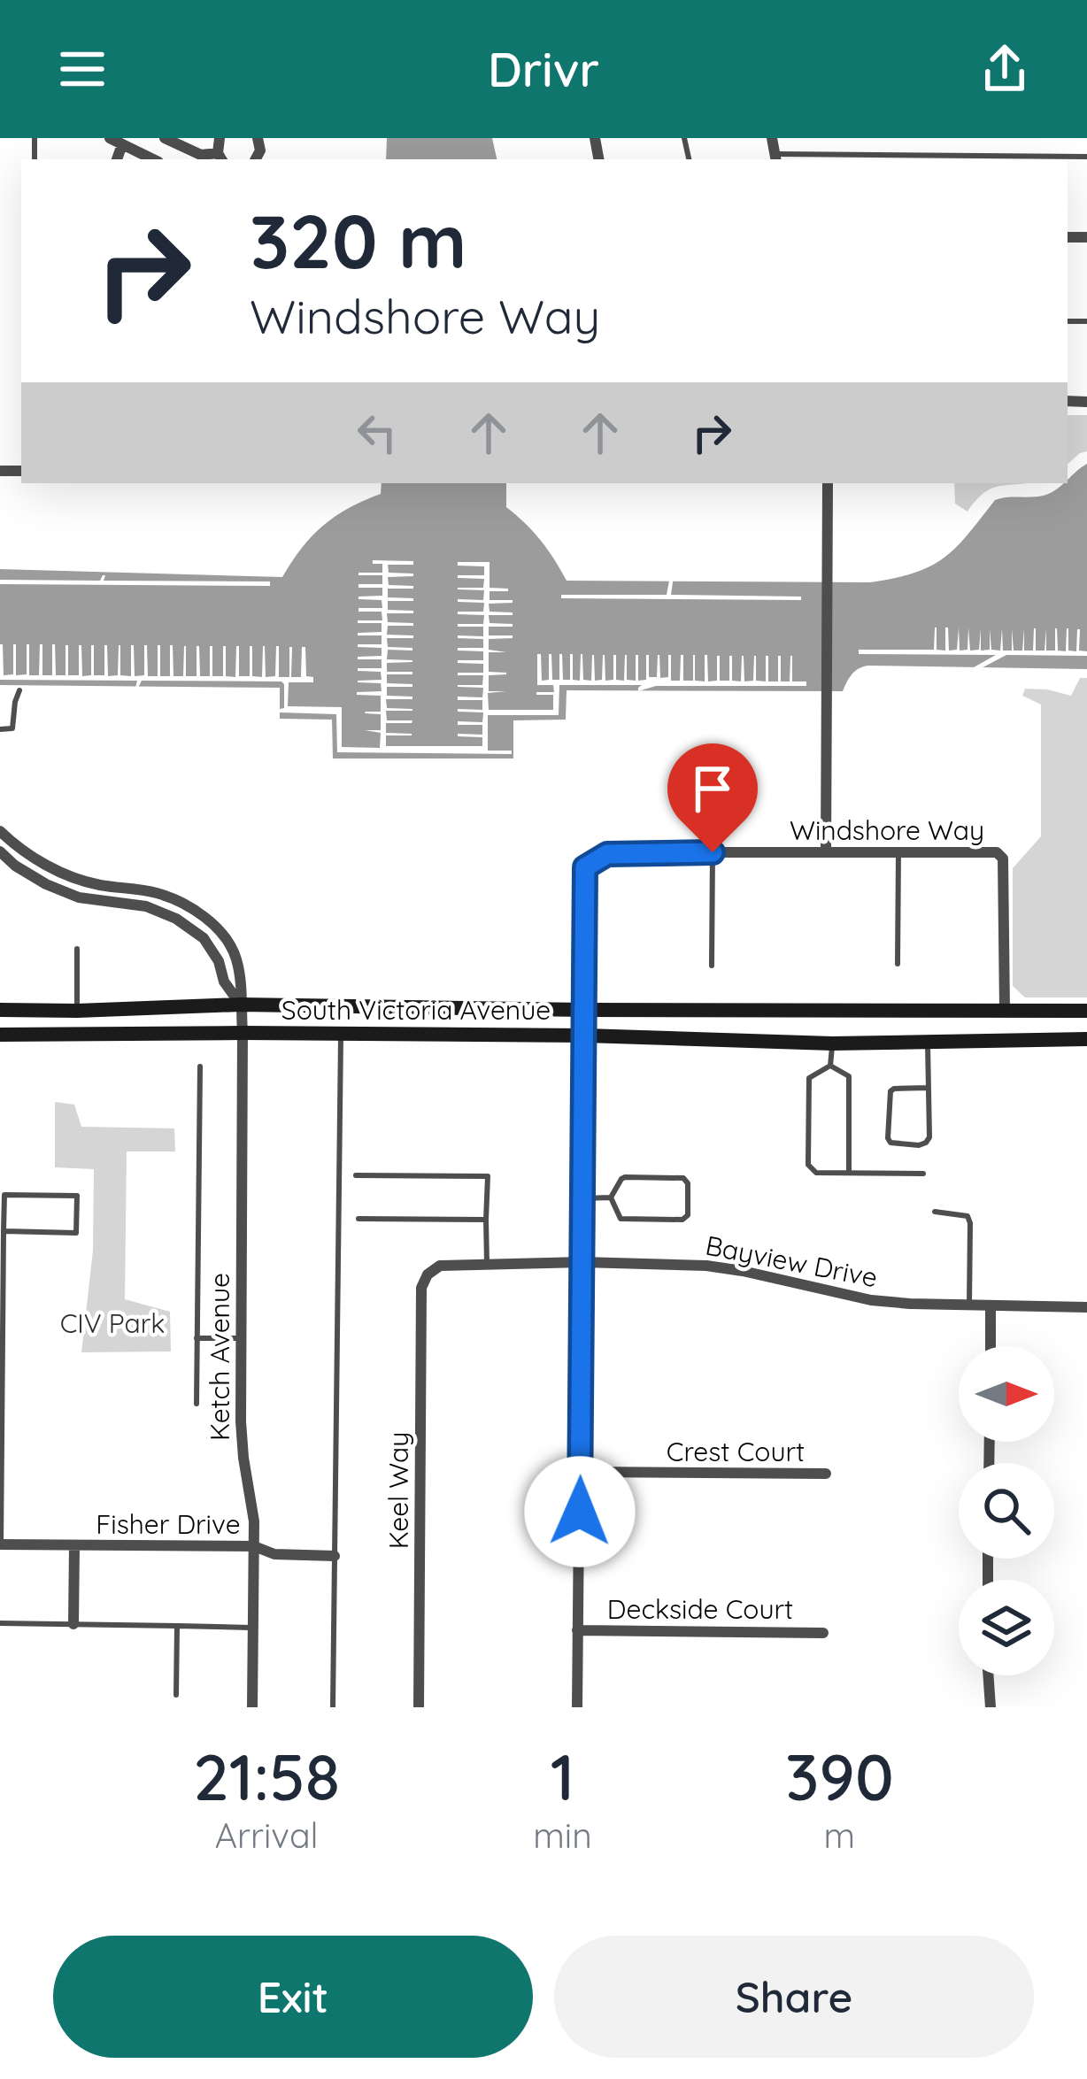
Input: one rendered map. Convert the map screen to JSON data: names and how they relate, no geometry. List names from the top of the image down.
{
  "streets": {
    "main road": ["South Victoria Avenue"],
    "street": [
      "Windshore Way",
      "Bayview Drive",
      "Ketch Avenue",
      "Crest Court",
      "Keel Way",
      "Fisher Drive",
      "Deckside Court"
    ]
  },
  "crossings": [
    ["Windshore Way", "South Victoria Avenue"],
    ["South Victoria Avenue", "Ketch Avenue"],
    ["Bayview Drive", "Keel Way"],
    ["Ketch Avenue", "Fisher Drive"]
  ],
  "parks": ["CIV Park"],
  "north": "right",
  "page": {
    "header": "Drivr",
    "turn": ["320 m", "Windshore Way"],
    "eta": [
      "21:58",
      "Arrival",
      "1",
      "min",
      "390",
      "m"
    ],
    "buttons": ["Exit", "Share"]
  }
}
